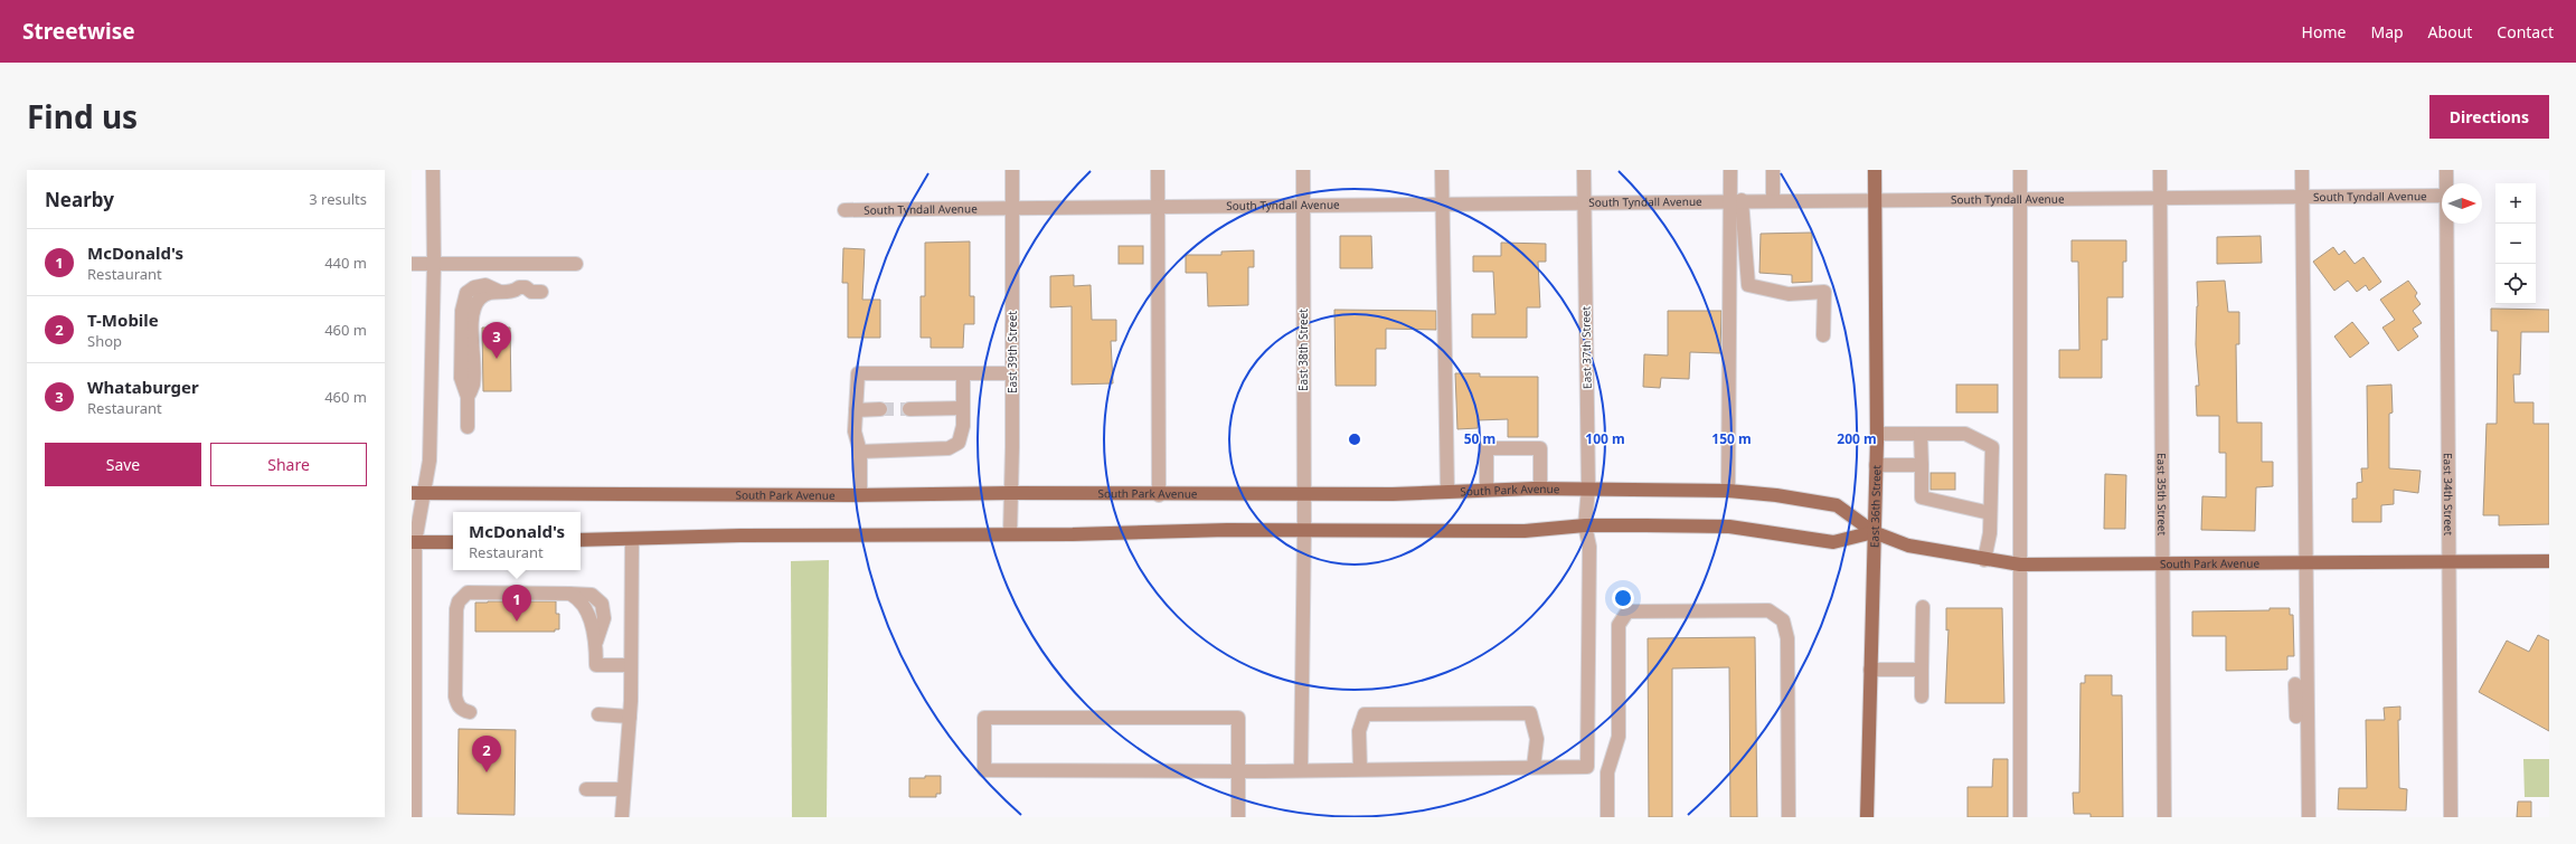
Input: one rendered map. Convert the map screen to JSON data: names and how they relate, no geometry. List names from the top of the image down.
{
  "streets": {
    "main road": ["South Park Avenue", "East 36th Street"],
    "street": [
      "South Tyndall Avenue",
      "East 37th Street",
      "East 38th Street",
      "East 39th Street",
      "East 35th Street",
      "East 34th Street"
    ]
  },
  "crossings": [
    ["South Tyndall Avenue", "East 37th Street"],
    ["South Tyndall Avenue", "East 38th Street"],
    ["South Tyndall Avenue", "East 39th Street"],
    ["South Tyndall Avenue", "East 35th Street"],
    ["South Tyndall Avenue", "East 36th Street"],
    ["East 37th Street", "South Park Avenue"],
    ["East 38th Street", "South Park Avenue"],
    ["East 39th Street", "South Park Avenue"],
    ["South Park Avenue", "East 35th Street"],
    ["South Park Avenue", "East 34th Street"],
    ["South Park Avenue", "East 36th Street"]
  ],
  "north": "right",
  "page": {
    "header": "Streetwise",
    "nav": [
      "Home",
      "Map",
      "About",
      "Contact"
    ],
    "title": "Find us",
    "buttons": [
      "Directions",
      ["Save", "Share"]
    ],
    "heading": ["Nearby", "3 results"],
    "map_buttons": ["+", "−"],
    "list": [
      {
        "mark": "1",
        "name": "McDonald's",
        "note": "Restaurant",
        "value": "440 m"
      },
      {
        "mark": "2",
        "name": "T-Mobile",
        "note": "Shop",
        "value": "460 m"
      },
      {
        "mark": "3",
        "name": "Whataburger",
        "note": "Restaurant",
        "value": "460 m"
      }
    ],
    "pins": ["3", "1", "2"],
    "popup": ["McDonald's", "Restaurant"]
  },
  "rings": [
    "50 m",
    "100 m",
    "150 m",
    "200 m"
  ]
}
